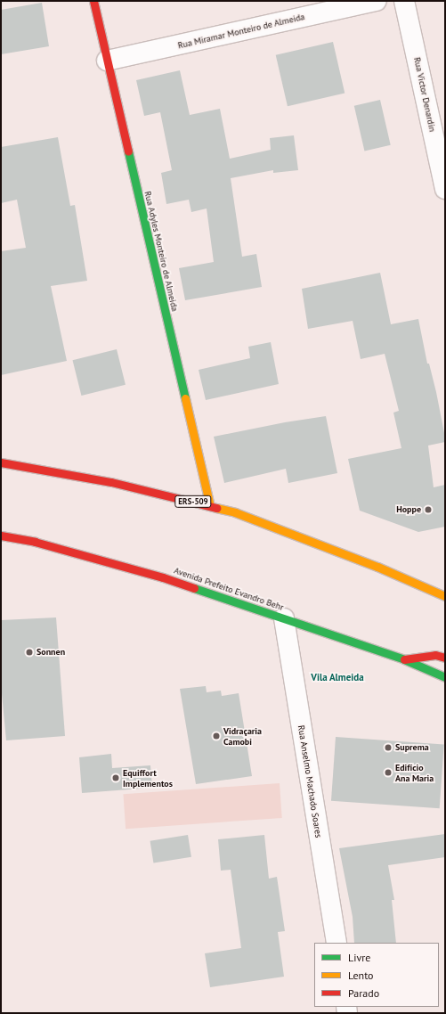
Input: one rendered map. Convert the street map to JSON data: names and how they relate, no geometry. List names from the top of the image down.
{
  "streets": {
    "main road": ["Rua Adyles Monteiro de Almeida", "ERS-509", "Avenida Prefeito Evandro Behr"],
    "street": ["Rua Miramar Monteiro de Almeida", "Rua Victor Denardin", "Rua Anselmo Machado Soares"]
  },
  "crossings": [
    ["Rua Miramar Monteiro de Almeida", "Rua Adyles Monteiro de Almeida"],
    ["Rua Adyles Monteiro de Almeida", "ERS-509"],
    ["Avenida Prefeito Evandro Behr", "Rua Anselmo Machado Soares"]
  ],
  "districts": ["Vila Almeida"],
  "places": [
    "Hoppe",
    "Sonnen",
    "Vidraçaria Camobi",
    "Suprema",
    "Edifício Ana Maria",
    "Equiffort Implementos"
  ],
  "legend": ["Livre", "Lento", "Parado"]
}
